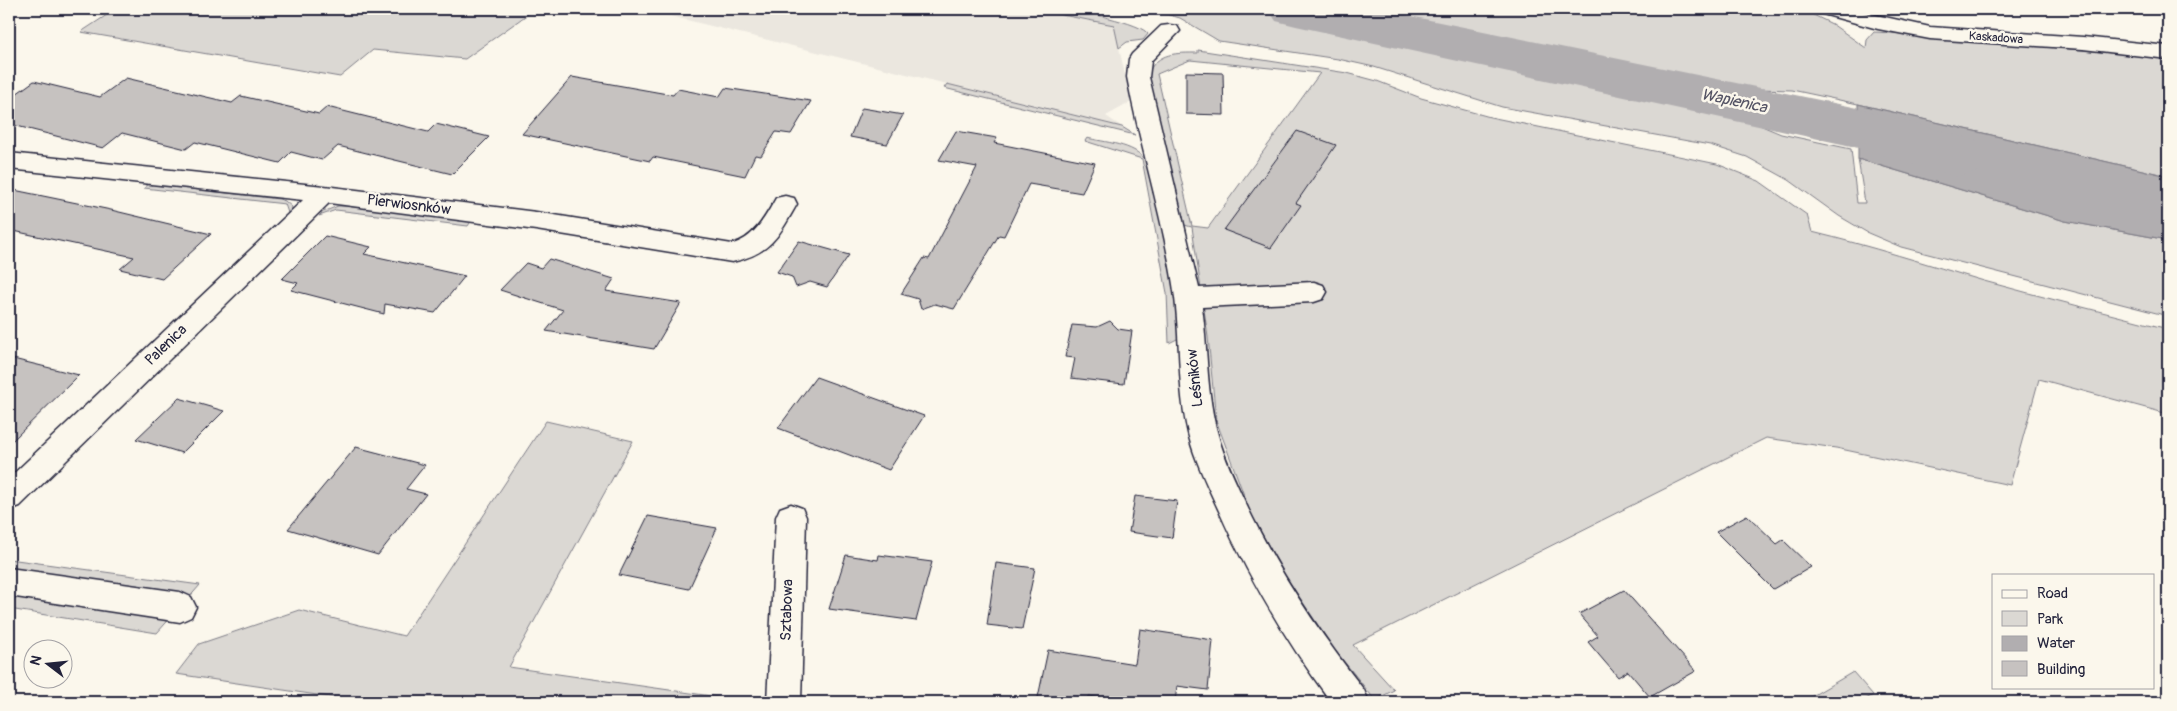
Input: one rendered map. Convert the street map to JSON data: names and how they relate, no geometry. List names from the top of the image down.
{
  "streets": {
    "street": [
      "Kaskadowa",
      "Pierwiosnków",
      "Palenica",
      "Leśników",
      "Sztabowa"
    ]
  },
  "crossings": [
    ["Pierwiosnków", "Palenica"]
  ],
  "water": ["Wapienica"],
  "legend": [
    "Road",
    "Park",
    "Water",
    "Building"
  ],
  "north": "left"
}
